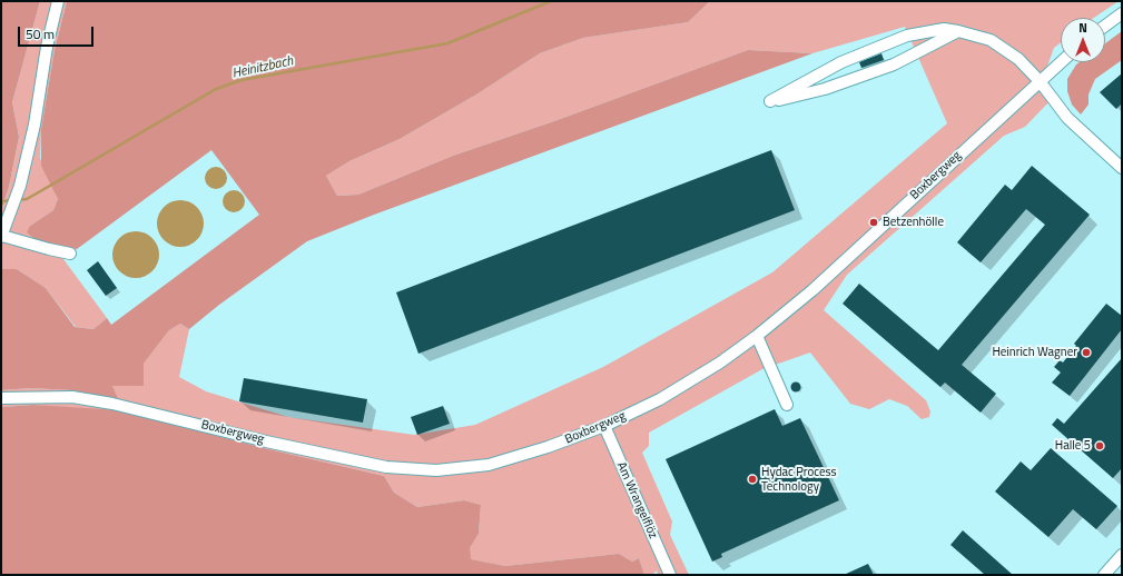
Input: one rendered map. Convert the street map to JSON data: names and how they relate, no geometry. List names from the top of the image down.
{
  "streets": {
    "street": ["Boxbergweg", "Am Wrangelflöz"]
  },
  "crossings": [
    ["Boxbergweg", "Am Wrangelflöz"]
  ],
  "water": ["Heinitzbach"],
  "places": [
    "Betzenhölle",
    "Heinrich Wagner",
    "Halle 5",
    "Hydac Process Technology"
  ],
  "scale_bar": "50 m",
  "north": "top"
}
